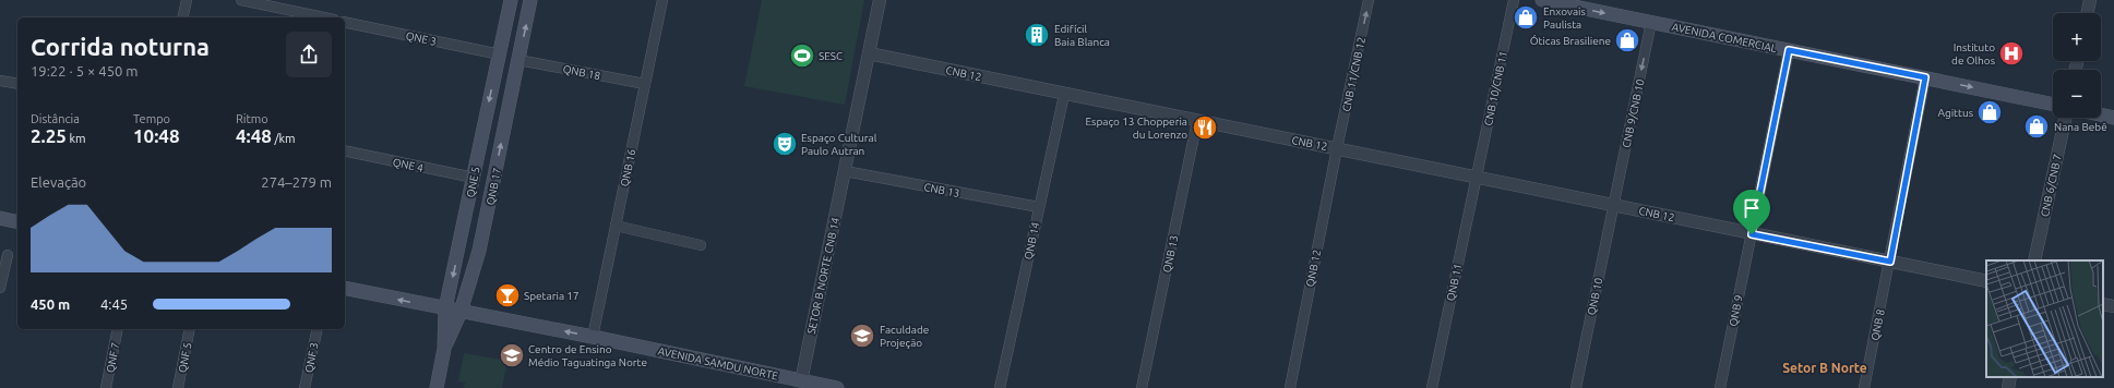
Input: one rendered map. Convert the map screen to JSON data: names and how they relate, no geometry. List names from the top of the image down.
{
  "streets": {
    "main road": [
      "AVENIDA COMERCIAL",
      "QNE 5",
      "QNB 17",
      "AVENIDA SAMDU NORTE"
    ],
    "street": [
      "QNE 3",
      "QNB 18",
      "CNB 12",
      "CNB 11/CNB 12",
      "CNB 10/CNB 11",
      "CNB 9/CNB 10",
      "QNE 4",
      "QNB 16",
      "CNB 6/CNB 7",
      "CNB 13",
      "QNB 14",
      "QNB 13",
      "QNB 12",
      "SETOR B NORTE CNB 14",
      "QNB 11",
      "QNB 10",
      "QNB 9",
      "QNB 8",
      "QNF 7",
      "QNF 5",
      "QNF 3"
    ]
  },
  "crossings": [
    ["AVENIDA COMERCIAL", "CNB 9/CNB 10"],
    ["AVENIDA COMERCIAL", "QNB 9"],
    ["AVENIDA COMERCIAL", "QNB 8"],
    ["QNE 3", "QNE 5"],
    ["QNB 18", "QNB 16"],
    ["QNB 18", "QNB 17"],
    ["CNB 12", "CNB 11/CNB 12"],
    ["CNB 12", "CNB 10/CNB 11"],
    ["CNB 12", "CNB 9/CNB 10"],
    ["CNB 12", "QNB 14"],
    ["CNB 12", "QNB 13"],
    ["CNB 12", "QNB 12"],
    ["CNB 12", "SETOR B NORTE CNB 14"],
    ["CNB 12", "QNB 11"],
    ["CNB 12", "QNB 10"],
    ["CNB 12", "QNB 9"],
    ["CNB 12", "QNB 8"],
    ["CNB 11/CNB 12", "QNB 12"],
    ["CNB 10/CNB 11", "QNB 11"],
    ["CNB 9/CNB 10", "QNB 10"],
    ["QNE 4", "QNE 5"],
    ["QNB 16", "AVENIDA SAMDU NORTE"],
    ["QNE 5", "QNB 17"],
    ["QNE 5", "AVENIDA SAMDU NORTE"],
    ["QNB 17", "AVENIDA SAMDU NORTE"],
    ["CNB 13", "QNB 14"],
    ["CNB 13", "SETOR B NORTE CNB 14"],
    ["SETOR B NORTE CNB 14", "AVENIDA SAMDU NORTE"]
  ],
  "one_way": [
    "AVENIDA COMERCIAL",
    "CNB 11/CNB 12",
    "CNB 9/CNB 10",
    "QNE 5",
    "QNB 17",
    "AVENIDA SAMDU NORTE"
  ],
  "districts": ["Setor B Norte"],
  "places": {
    "shop": [
      "Enxovais Paulista",
      "Óticas Brasiliene",
      "Agittus",
      "Nana Bebê"
    ],
    "building": ["Edifícil Baia Blanca"],
    "hospital": ["Instituto de Olhos"],
    "sports": ["SESC"],
    "restaurant": ["Espaço 13 Chopperia du Lorenzo"],
    "theatre": ["Espaço Cultural Paulo Autran"],
    "bar": ["Spetaria 17"],
    "school or university": ["Faculdade Projeção", "Centro de Ensino Médio Taguatinga Norte"]
  },
  "page": {
    "map_buttons": ["+", "−"],
    "heading": ["Corrida noturna", "19:22 · 5 × 450 m"],
    "stats": [
      ["Distância", "2.25 km"],
      ["Tempo", "10:48"],
      ["Ritmo", "4:48 /km"]
    ],
    "chart": ["Elevação", "274–279 m"],
    "list": [
      {
        "name": "450 m",
        "note": "4:45"
      }
    ]
  }
}
